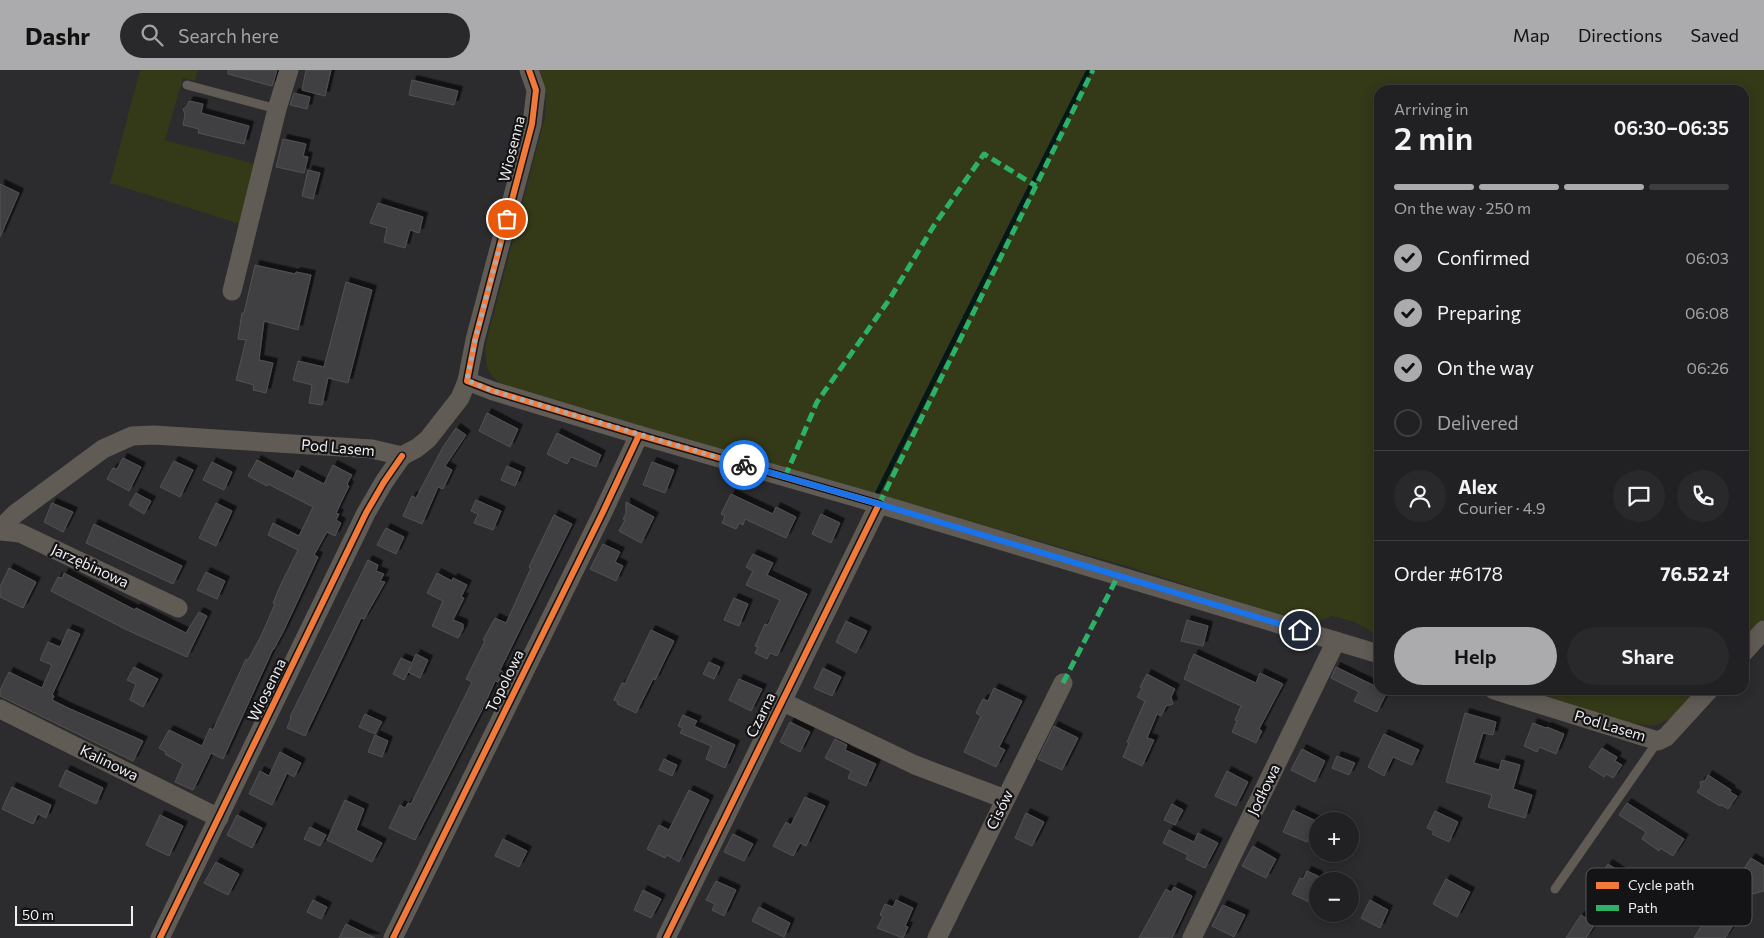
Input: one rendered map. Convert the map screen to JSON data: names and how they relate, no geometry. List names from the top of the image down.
{
  "streets": {
    "street": [
      "Wiosenna",
      "Pod Lasem",
      "Jarzębinowa",
      "Topolowa",
      "Czarna",
      "Kalinowa",
      "Jodłowa",
      "Cisów"
    ]
  },
  "crossings": [
    ["Wiosenna", "Pod Lasem"],
    ["Wiosenna", "Kalinowa"],
    ["Pod Lasem", "Jarzębinowa"]
  ],
  "legend": ["Cycle path", "Path"],
  "scale_bar": "50 m",
  "page": {
    "header": "Dashr",
    "search": "Search here",
    "nav": ["Map", "Directions", "Saved"],
    "heading": ["2 min", "Arriving in", "06:30–06:35"],
    "panel": [
      "Alex",
      "Courier · 4.9",
      "Order #6178",
      "76.52 zł"
    ],
    "bar": "On the way · 250 m",
    "list": [
      ["Confirmed", "06:03"],
      ["Preparing", "06:08"],
      ["On the way", "06:26"],
      "Delivered"
    ],
    "buttons": ["Help", "Share"],
    "map_buttons": ["+", "−"],
    "scale": "50 m"
  }
}
